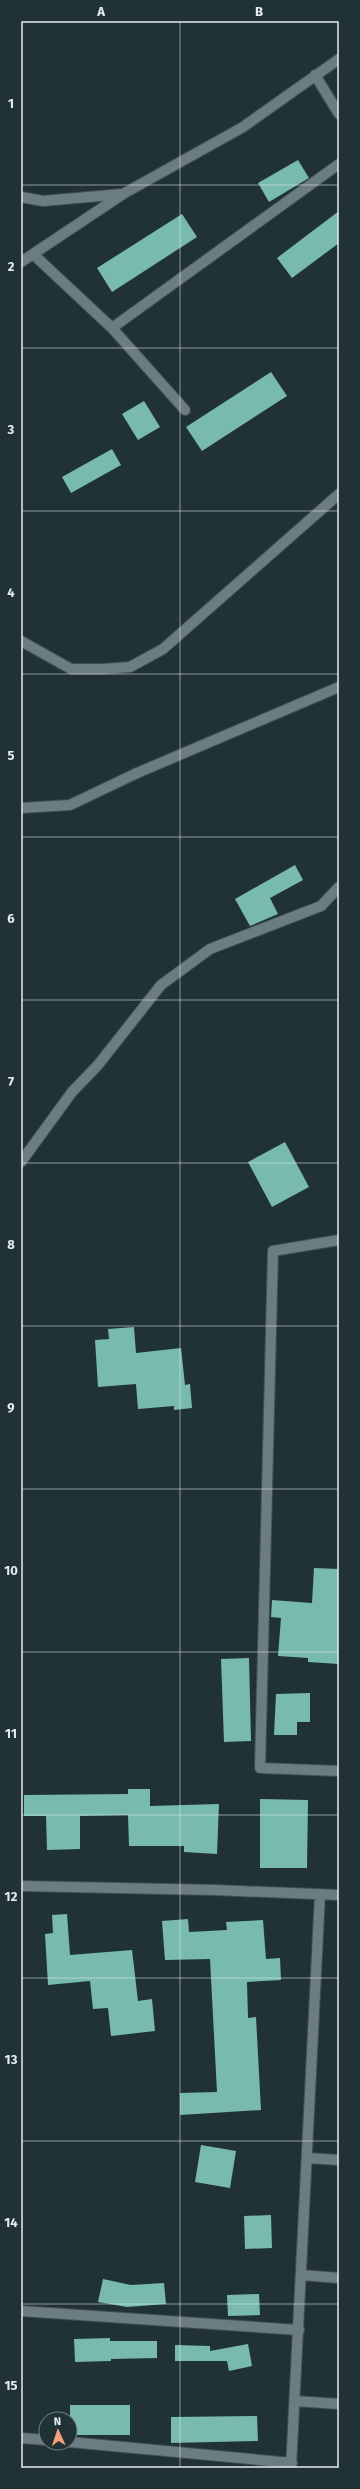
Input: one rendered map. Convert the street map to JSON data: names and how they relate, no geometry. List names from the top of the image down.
{
  "north": "top",
  "grid": {
    "columns": ["A", "B"],
    "rows": [
      "1",
      "2",
      "3",
      "4",
      "5",
      "6",
      "7",
      "8",
      "9",
      "10",
      "11",
      "12",
      "13",
      "14",
      "15"
    ]
  }
}
